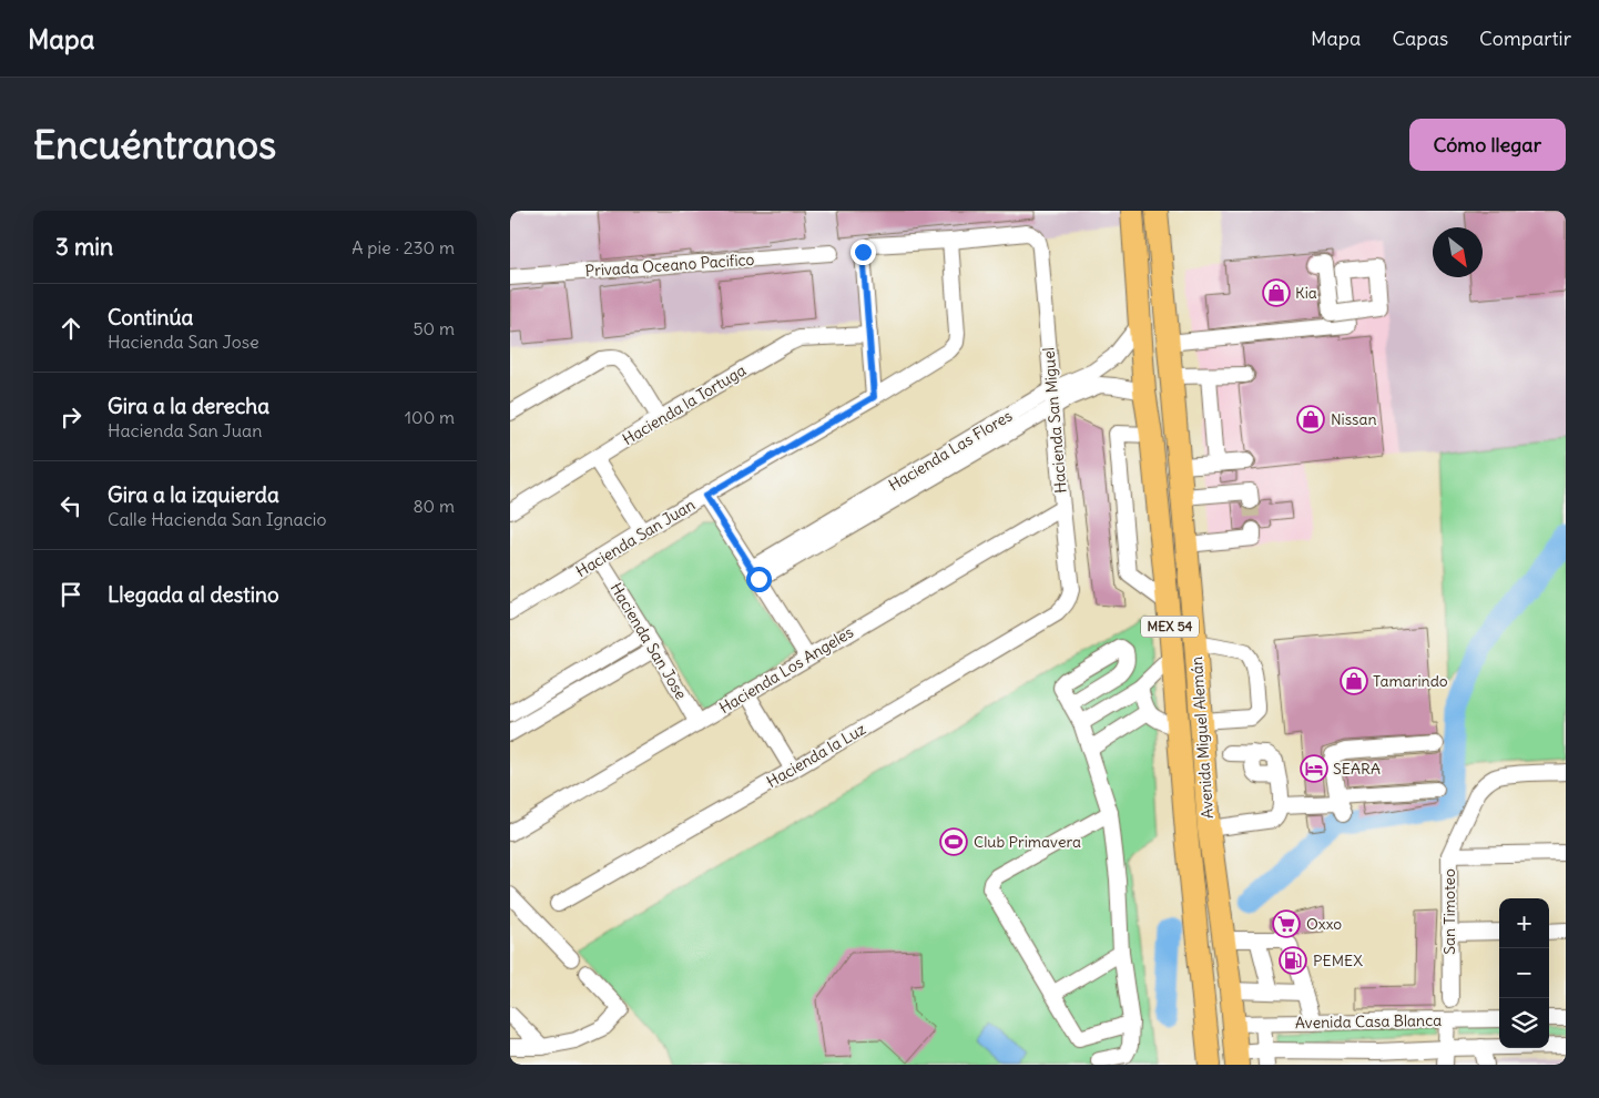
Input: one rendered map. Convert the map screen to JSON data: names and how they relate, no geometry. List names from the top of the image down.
{
  "streets": {
    "highway": ["MEX 54", "Avenida Miguel Alemán"],
    "street": [
      "Privada Oceano Pacifico",
      "Hacienda la Tortuga",
      "Hacienda San Miguel",
      "Hacienda Las Flores",
      "Hacienda San Juan",
      "Hacienda San Jose",
      "Hacienda Los Angeles",
      "Hacienda la Luz",
      "San Timoteo",
      "Avenida Casa Blanca"
    ]
  },
  "crossings": [
    ["Hacienda San Miguel", "Hacienda Las Flores"],
    ["Hacienda San Miguel", "Hacienda San Juan"],
    ["Hacienda San Miguel", "Hacienda Los Angeles"],
    ["Hacienda San Miguel", "Hacienda la Luz"],
    ["Hacienda Las Flores", "Avenida Miguel Alemán"],
    ["Hacienda San Juan", "Hacienda San Jose"],
    ["Hacienda San Jose", "Hacienda Los Angeles"],
    ["Avenida Miguel Alemán", "Avenida Casa Blanca"]
  ],
  "places": {
    "shop": ["Kia", "Nissan", "Tamarindo"],
    "hotel": ["SEARA"],
    "sports": ["Club Primavera"],
    "supermarket": ["Oxxo"],
    "fuel station": ["PEMEX"]
  },
  "north": "bottom right",
  "page": {
    "header": "Mapa",
    "nav": ["Mapa", "Capas", "Compartir"],
    "buttons": "Cómo llegar",
    "title": "Encuéntranos",
    "heading": ["3 min", "A pie · 230 m"],
    "list": [
      ["Continúa", "Hacienda San Jose", "50 m"],
      ["Gira a la derecha", "Hacienda San Juan", "100 m"],
      ["Gira a la izquierda", "Calle Hacienda San Ignacio", "80 m"],
      "Llegada al destino"
    ],
    "map_buttons": ["+", "−"]
  }
}
